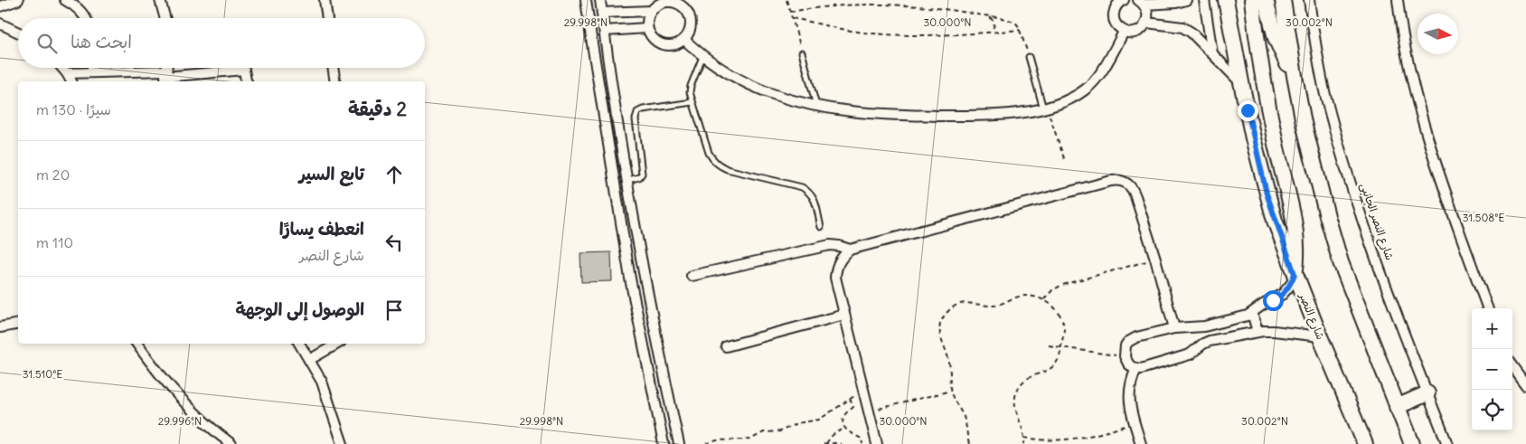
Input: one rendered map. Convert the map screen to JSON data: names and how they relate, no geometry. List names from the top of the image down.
{
  "streets": {
    "main road": ["شارع النصر"],
    "street": ["شارع النصر الجانبى"]
  },
  "north": "right",
  "page": {
    "search": "ابحث هنا",
    "heading": ["2 دقيقة", "سيرًا · 130 m"],
    "list": [
      ["تابع السير", "20 m"],
      ["انعطف يسارًا", "شارع النصر", "110 m"],
      "الوصول إلى الوجهة"
    ],
    "map_buttons": ["+", "−"]
  },
  "coordinates": [
    "29.998°N",
    "30.000°N",
    "30.002°N",
    "31.508°E",
    "31.510°E",
    "29.996°N"
  ]
}
